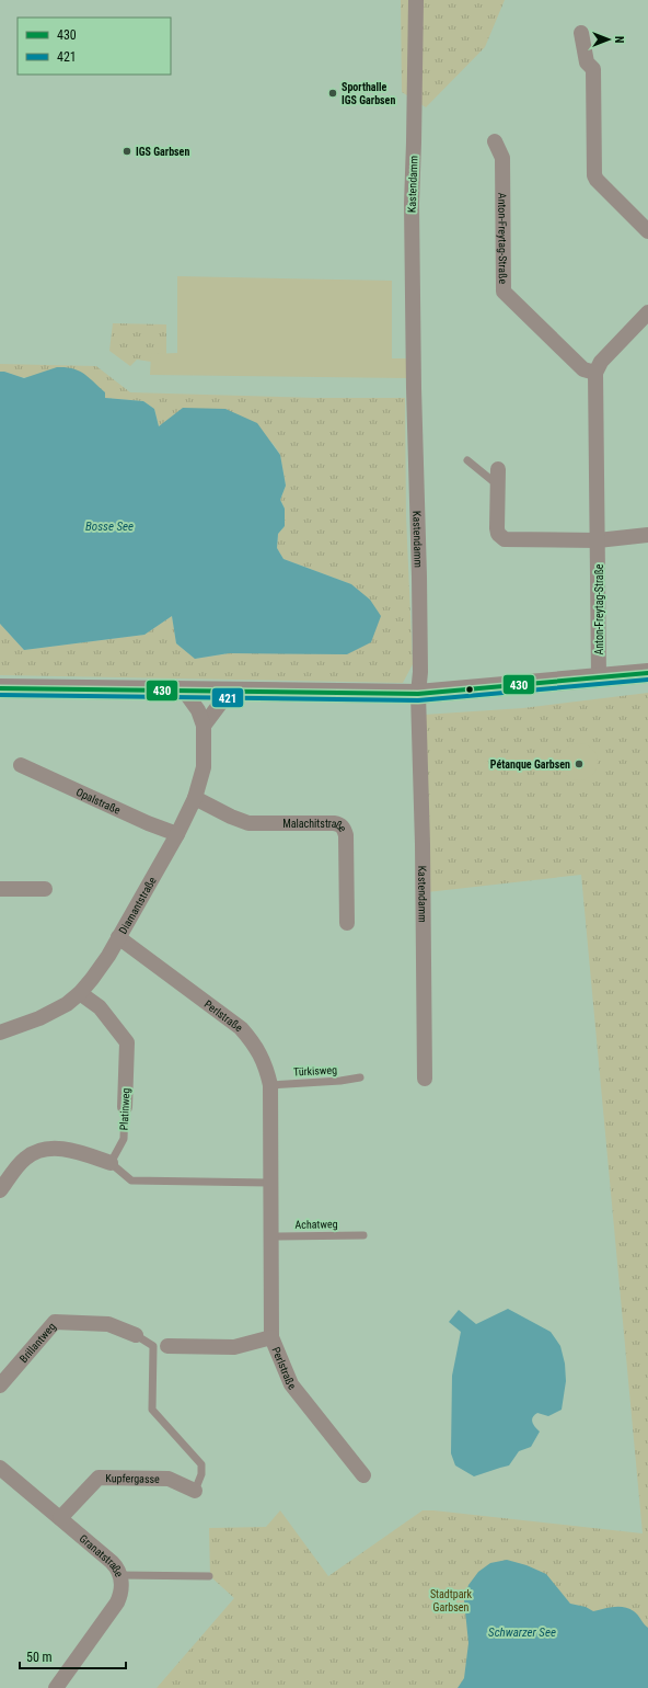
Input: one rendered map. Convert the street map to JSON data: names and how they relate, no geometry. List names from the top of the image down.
{
  "streets": {
    "street": [
      "Kastendamm",
      "Anton-Freytag-Straße",
      "Opalstraße",
      "Malachitstraße",
      "Diamantstraße",
      "Perlstraße",
      "Platinweg",
      "Brillantweg",
      "Kupfergasse",
      "Granatstraße"
    ],
    "lane": ["Türkisweg", "Achatweg"]
  },
  "crossings": [
    ["Opalstraße", "Diamantstraße"],
    ["Malachitstraße", "Diamantstraße"],
    ["Diamantstraße", "Perlstraße"],
    ["Diamantstraße", "Platinweg"],
    ["Perlstraße", "Türkisweg"],
    ["Perlstraße", "Achatweg"],
    ["Kupfergasse", "Granatstraße"]
  ],
  "water": ["Bosse See", "Schwarzer See"],
  "parks": ["Stadtpark Garbsen"],
  "places": ["Sporthalle IGS Garbsen", "IGS Garbsen", "Pétanque Garbsen"],
  "lines": ["transit line 430", "transit line 421"],
  "legend": ["430", "421"],
  "scale_bar": "50 m",
  "north": "right"
}
